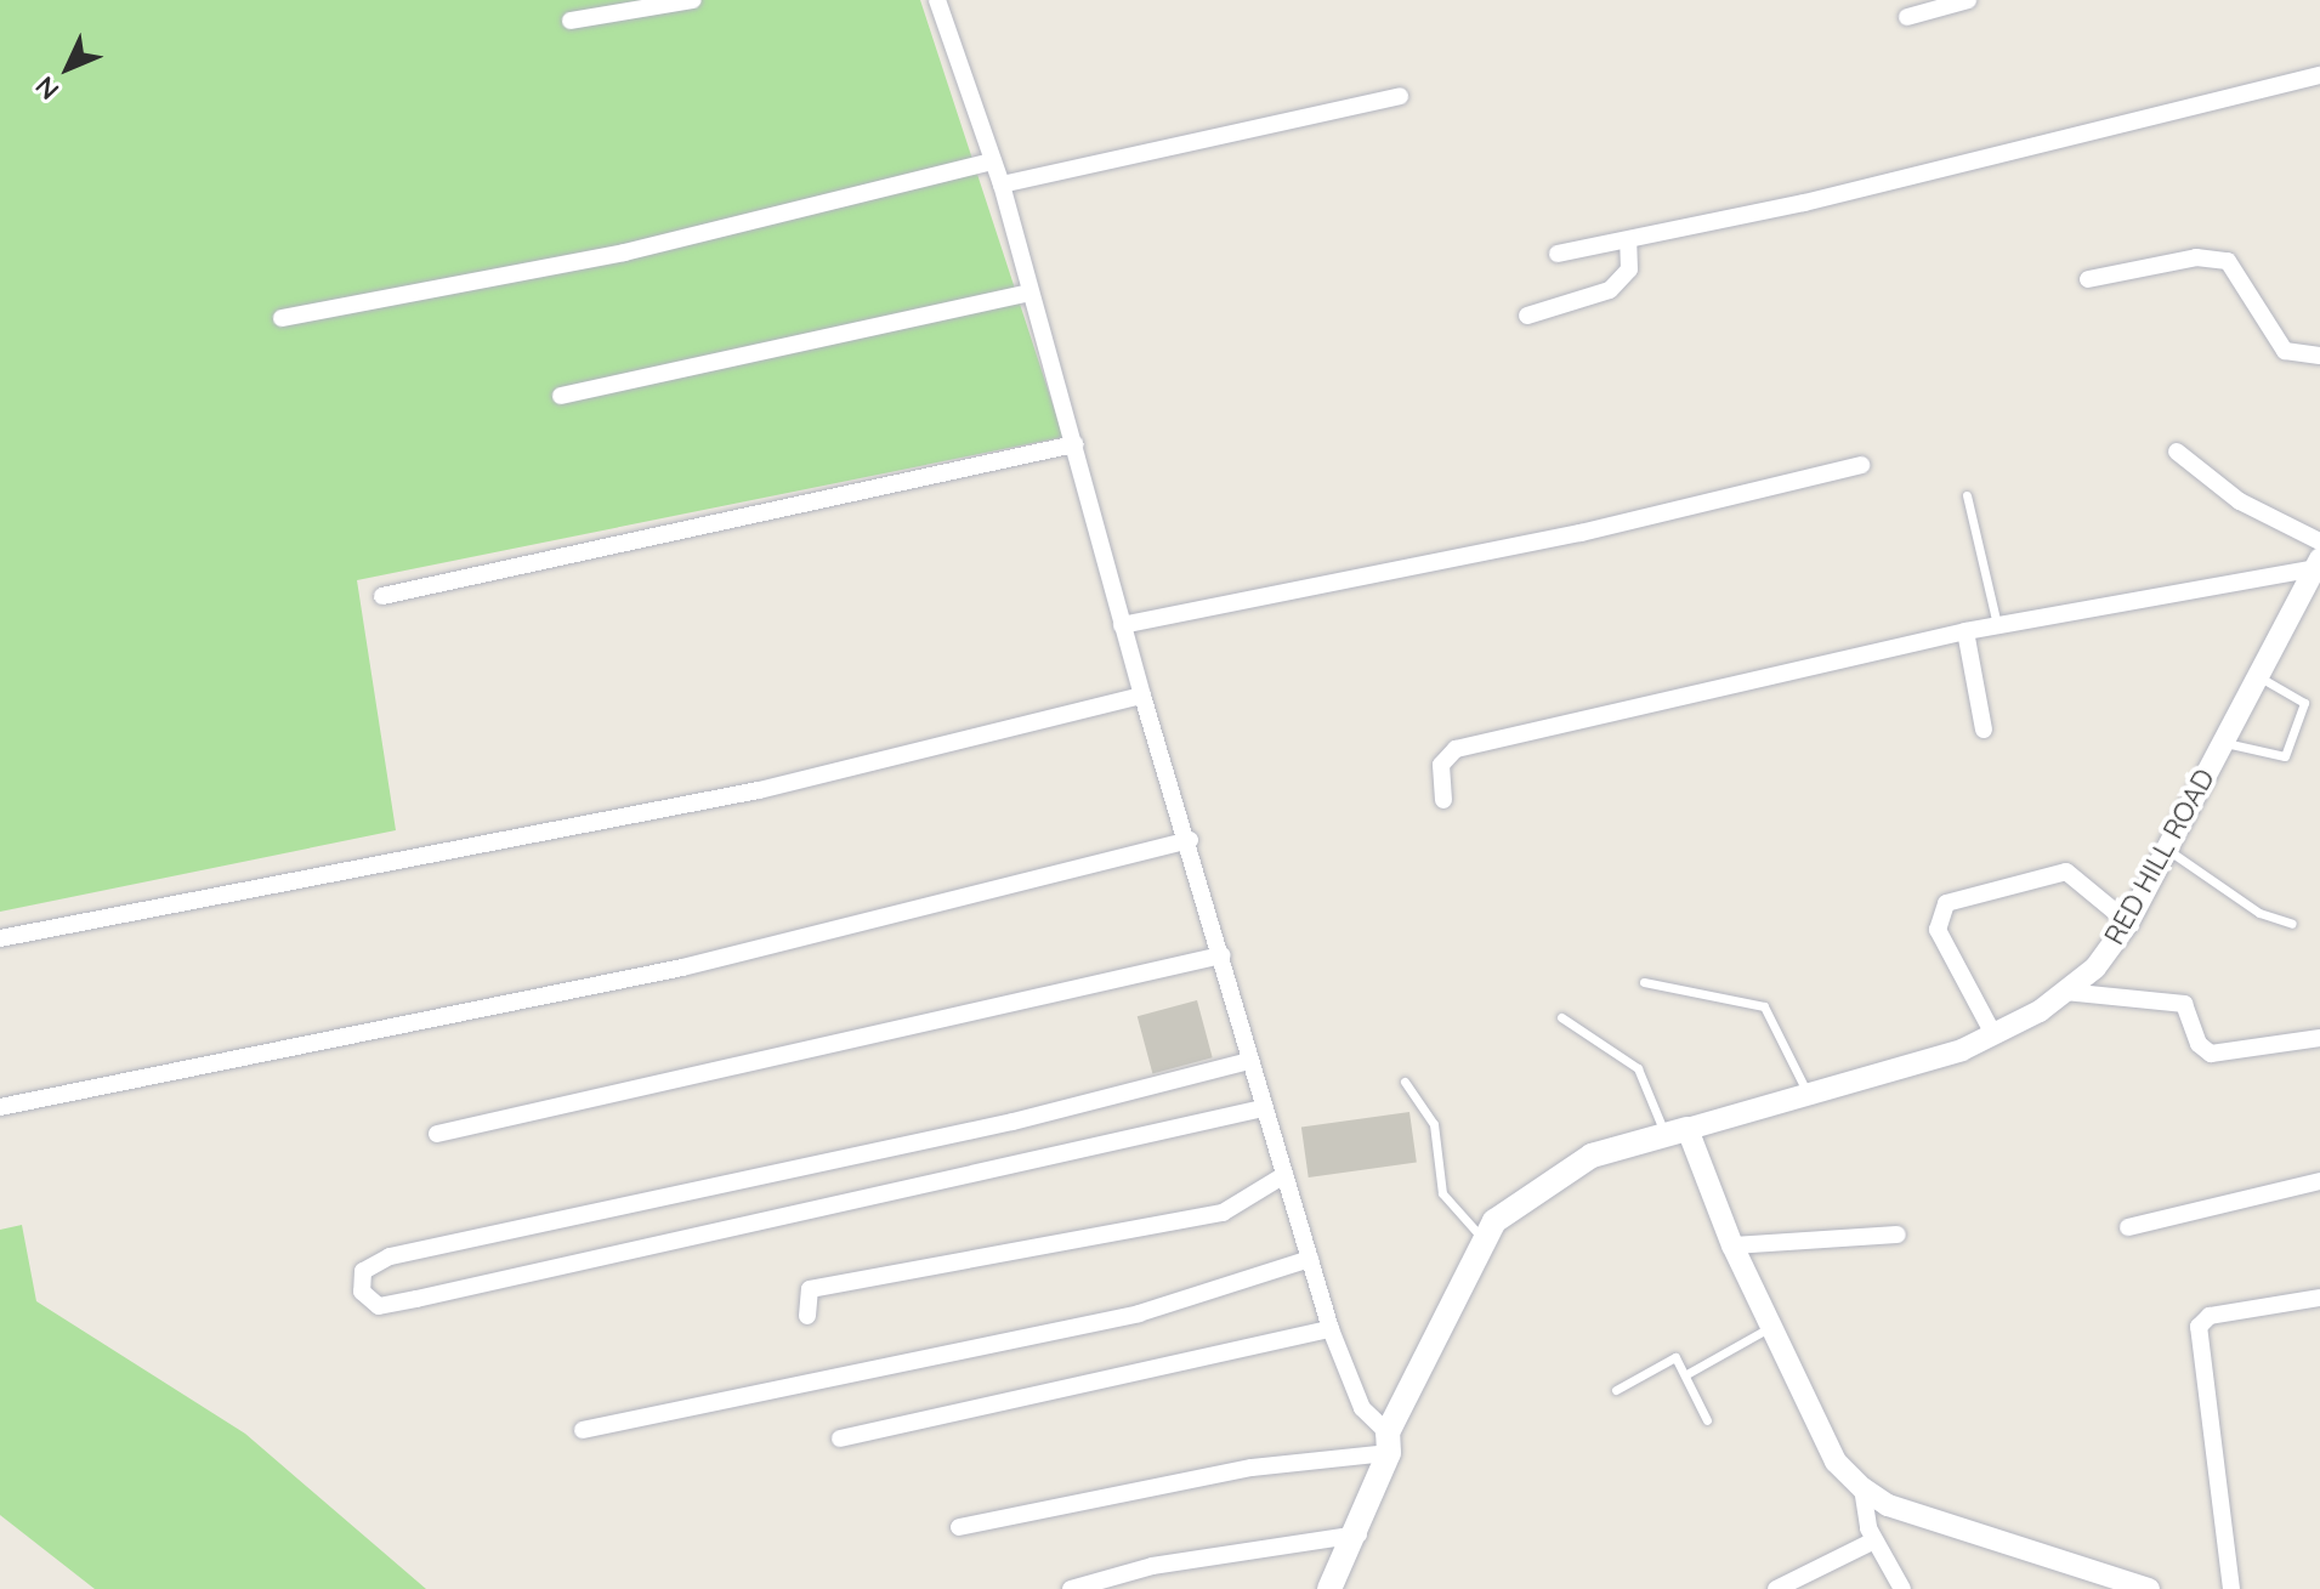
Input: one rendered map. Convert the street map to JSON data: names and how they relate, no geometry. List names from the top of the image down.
{
  "streets": {
    "street": ["RED HILL ROAD"]
  },
  "north": "bottom left"
}
